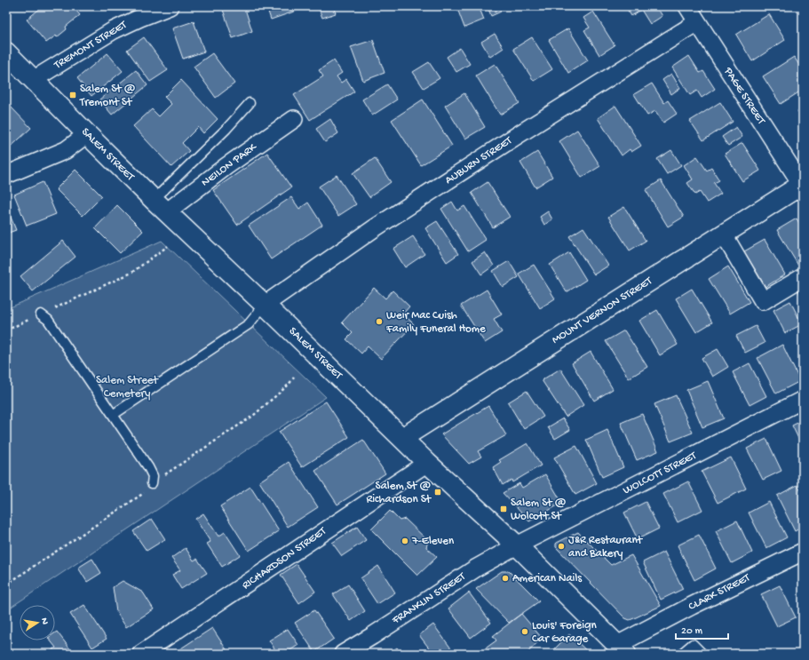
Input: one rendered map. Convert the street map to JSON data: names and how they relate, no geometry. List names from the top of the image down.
{
  "streets": {
    "main road": ["SALEM STREET", "MOUNT VERNON STREET"],
    "street": [
      "TREMONT STREET",
      "PAGE STREET",
      "AUBURN STREET",
      "NEILON PARK",
      "WOLCOTT STREET",
      "RICHARDSON STREET",
      "CLARK STREET",
      "FRANKLIN STREET"
    ]
  },
  "crossings": [
    ["TREMONT STREET", "SALEM STREET"],
    ["PAGE STREET", "AUBURN STREET"],
    ["PAGE STREET", "MOUNT VERNON STREET"],
    ["SALEM STREET", "AUBURN STREET"],
    ["SALEM STREET", "NEILON PARK"],
    ["SALEM STREET", "MOUNT VERNON STREET"],
    ["SALEM STREET", "WOLCOTT STREET"],
    ["SALEM STREET", "RICHARDSON STREET"],
    ["SALEM STREET", "CLARK STREET"],
    ["SALEM STREET", "FRANKLIN STREET"],
    ["WOLCOTT STREET", "FRANKLIN STREET"]
  ],
  "parks": ["Salem Street Cemetery"],
  "places": {
    "transit": ["Salem St @ Tremont St", "Salem St @ Richardson St", "Salem St @ Wolcott St"],
    "other": [
      "Weir Mac Cuish Family Funeral Home",
      "7-Eleven",
      "J&R Restaurant and Bakery",
      "American Nails",
      "Louis' Foreign Car Garage"
    ]
  },
  "scale_bar": "20 m",
  "north": "right"
}
